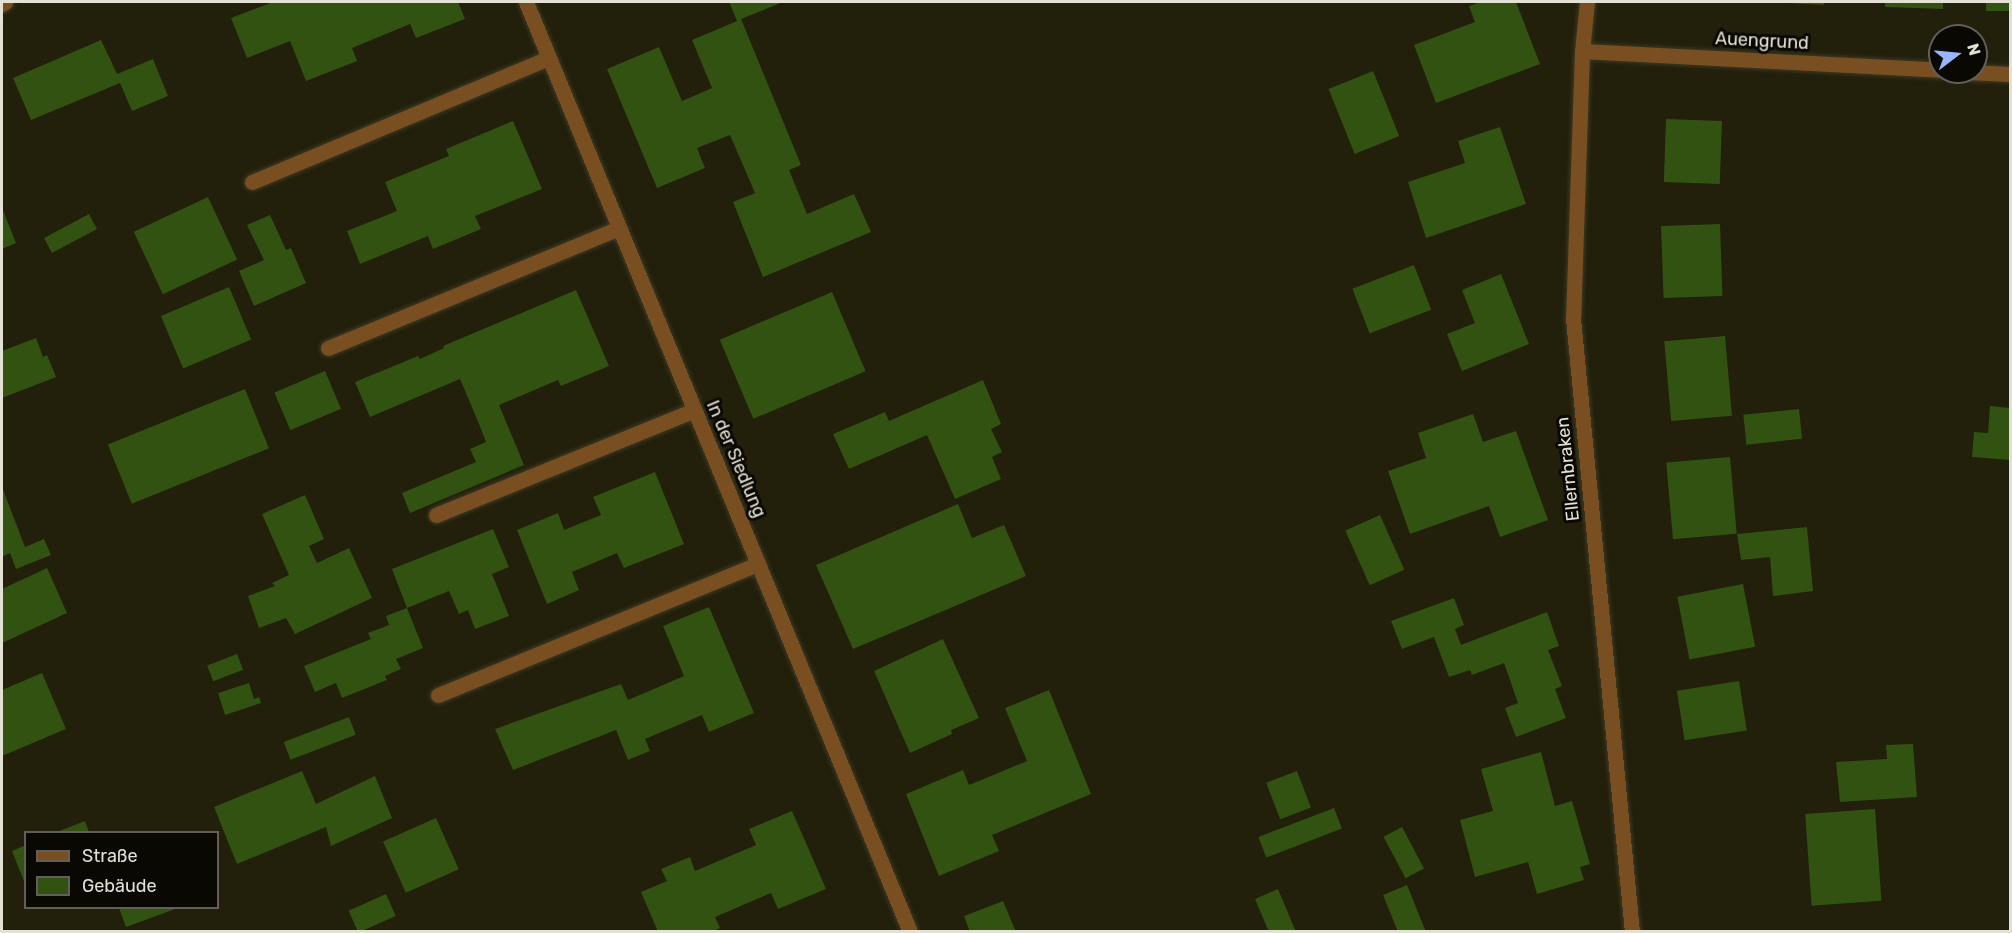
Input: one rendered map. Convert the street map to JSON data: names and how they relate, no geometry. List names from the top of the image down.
{
  "streets": {
    "street": ["Auengrund", "In der Siedlung", "Ellernbraken"]
  },
  "crossings": [
    ["Auengrund", "Ellernbraken"]
  ],
  "legend": ["Straße", "Gebäude"],
  "north": "right"
}
